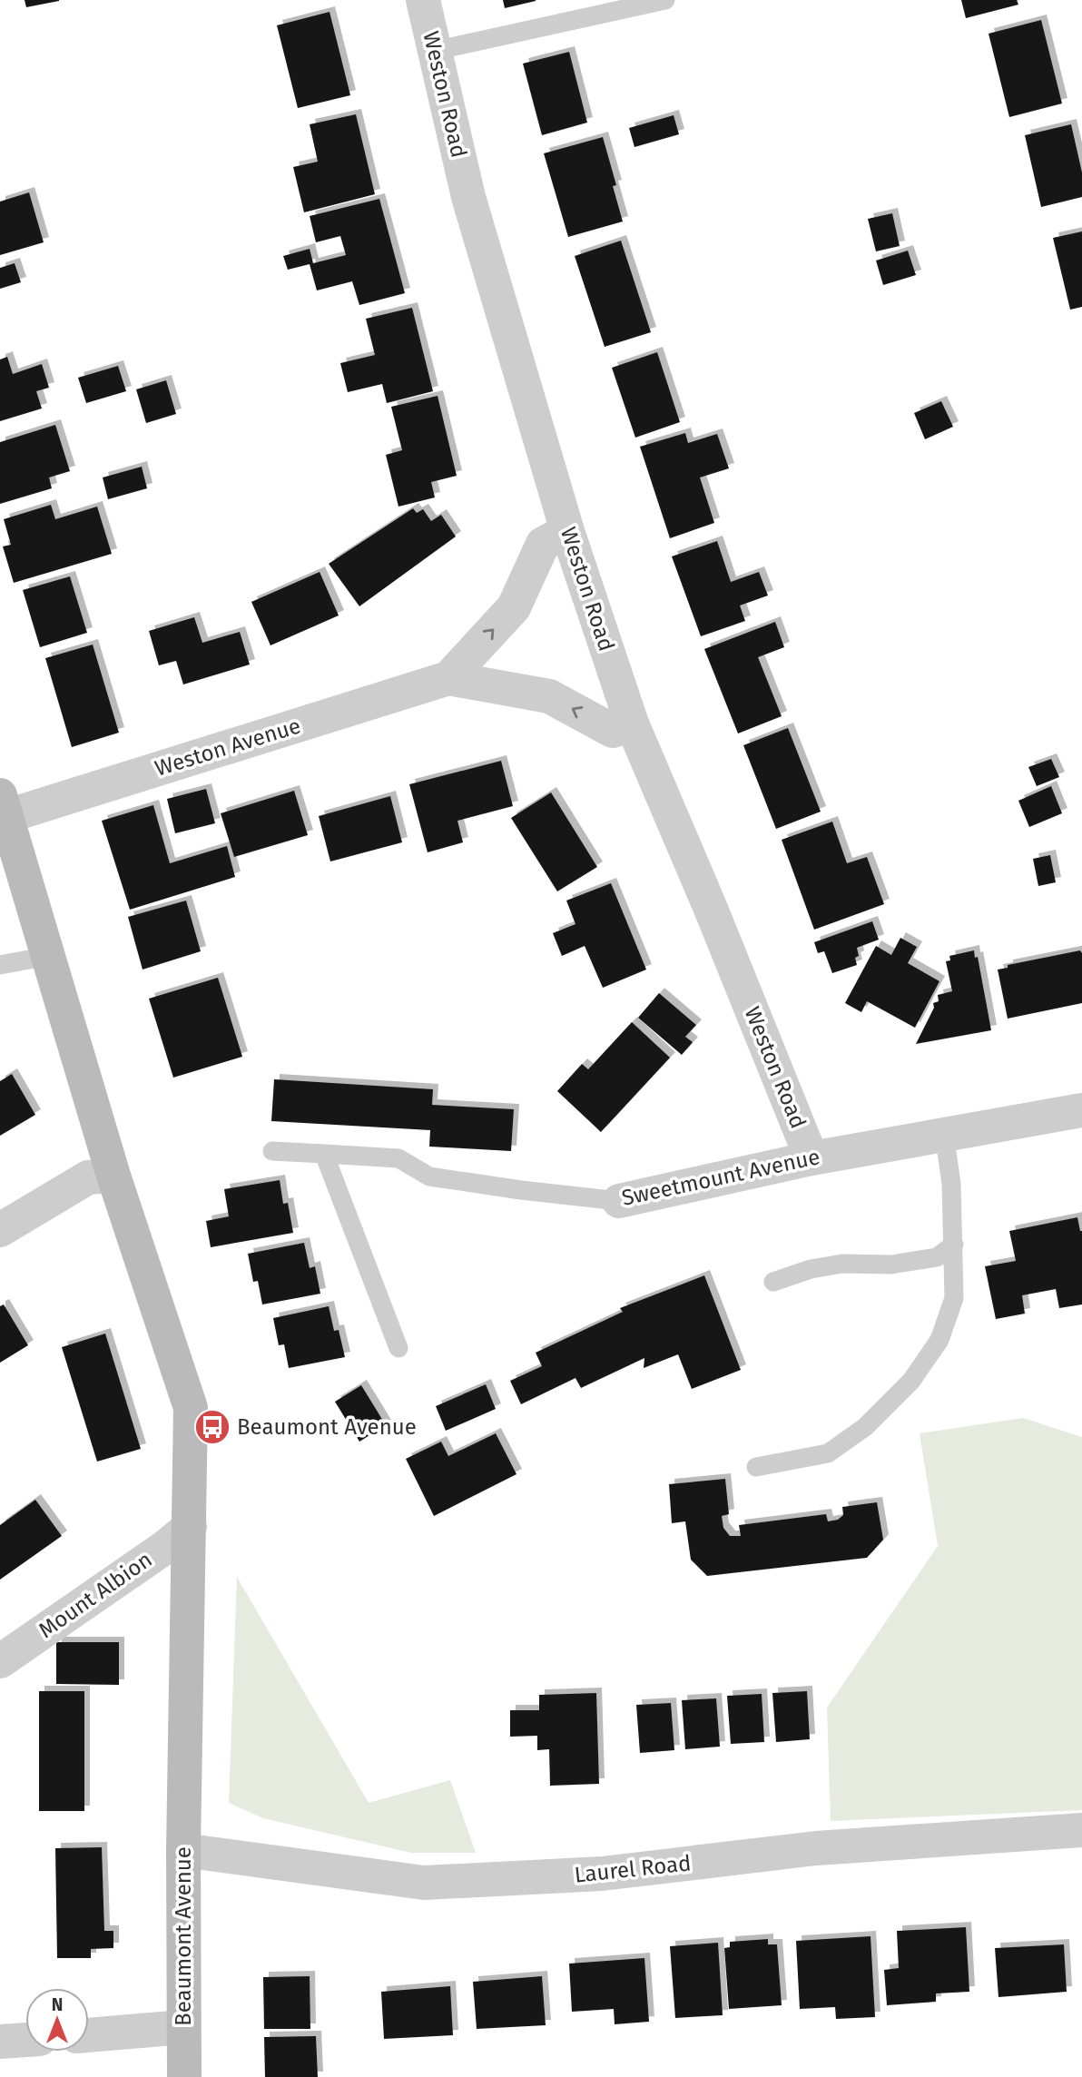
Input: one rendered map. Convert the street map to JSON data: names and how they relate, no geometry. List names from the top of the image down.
{
  "streets": {
    "street": [
      "Weston Road",
      "Weston Avenue",
      "Sweetmount Avenue",
      "Mount Albion",
      "Laurel Road",
      "Beaumont Avenue"
    ]
  },
  "crossings": [
    ["Weston Road", "Weston Avenue"],
    ["Weston Road", "Sweetmount Avenue"],
    ["Weston Avenue", "Beaumont Avenue"],
    ["Mount Albion", "Beaumont Avenue"],
    ["Laurel Road", "Beaumont Avenue"]
  ],
  "places": {
    "bus stop": ["Beaumont Avenue"]
  },
  "north": "top"
}
